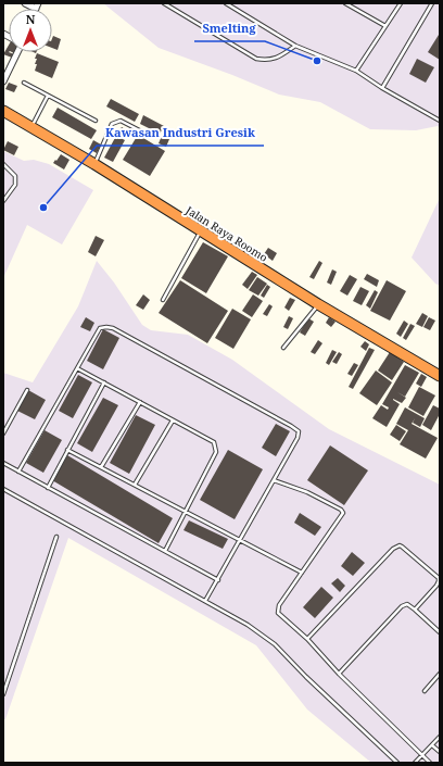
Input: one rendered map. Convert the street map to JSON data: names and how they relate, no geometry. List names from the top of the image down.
{
  "streets": {
    "highway": ["Jalan Raya Roomo"]
  },
  "places": ["Smelting", "Kawasan Industri Gresik"],
  "north": "top"
}
